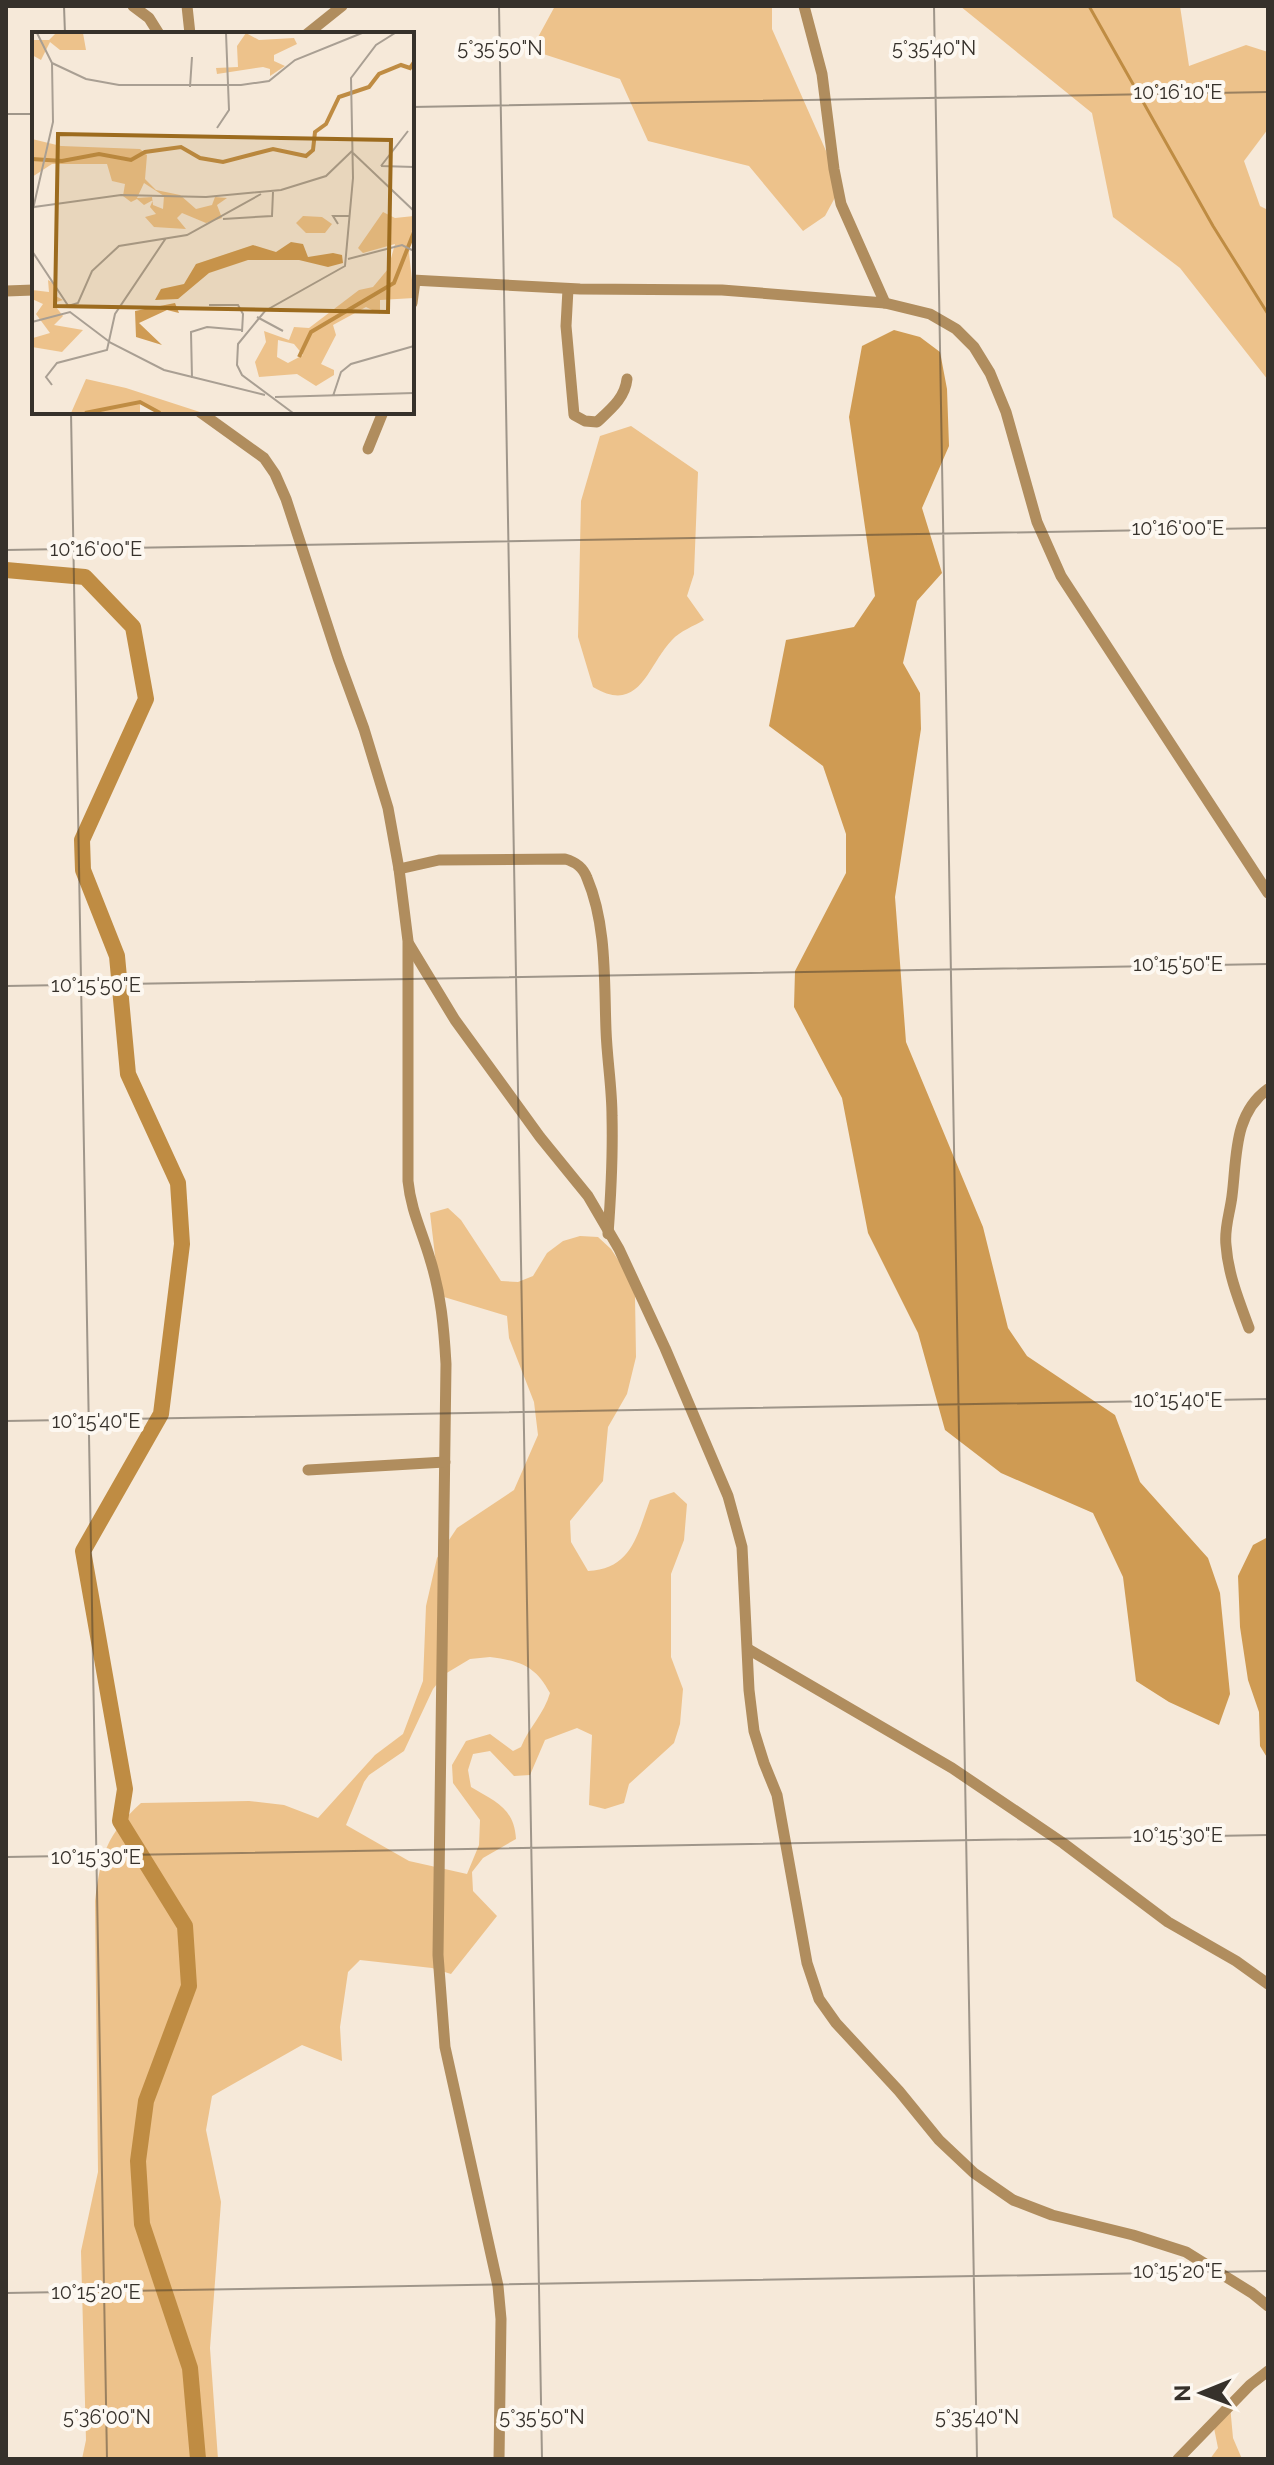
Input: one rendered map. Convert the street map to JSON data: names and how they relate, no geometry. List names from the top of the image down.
{
  "north": "left",
  "coordinates": [
    "5°35'50\"N",
    "5°35'40\"N",
    "10°16'10\"E",
    "10°16'00\"E",
    "10°15'50\"E",
    "10°15'40\"E",
    "10°15'30\"E",
    "10°15'20\"E",
    "5°36'00\"N"
  ]
}
